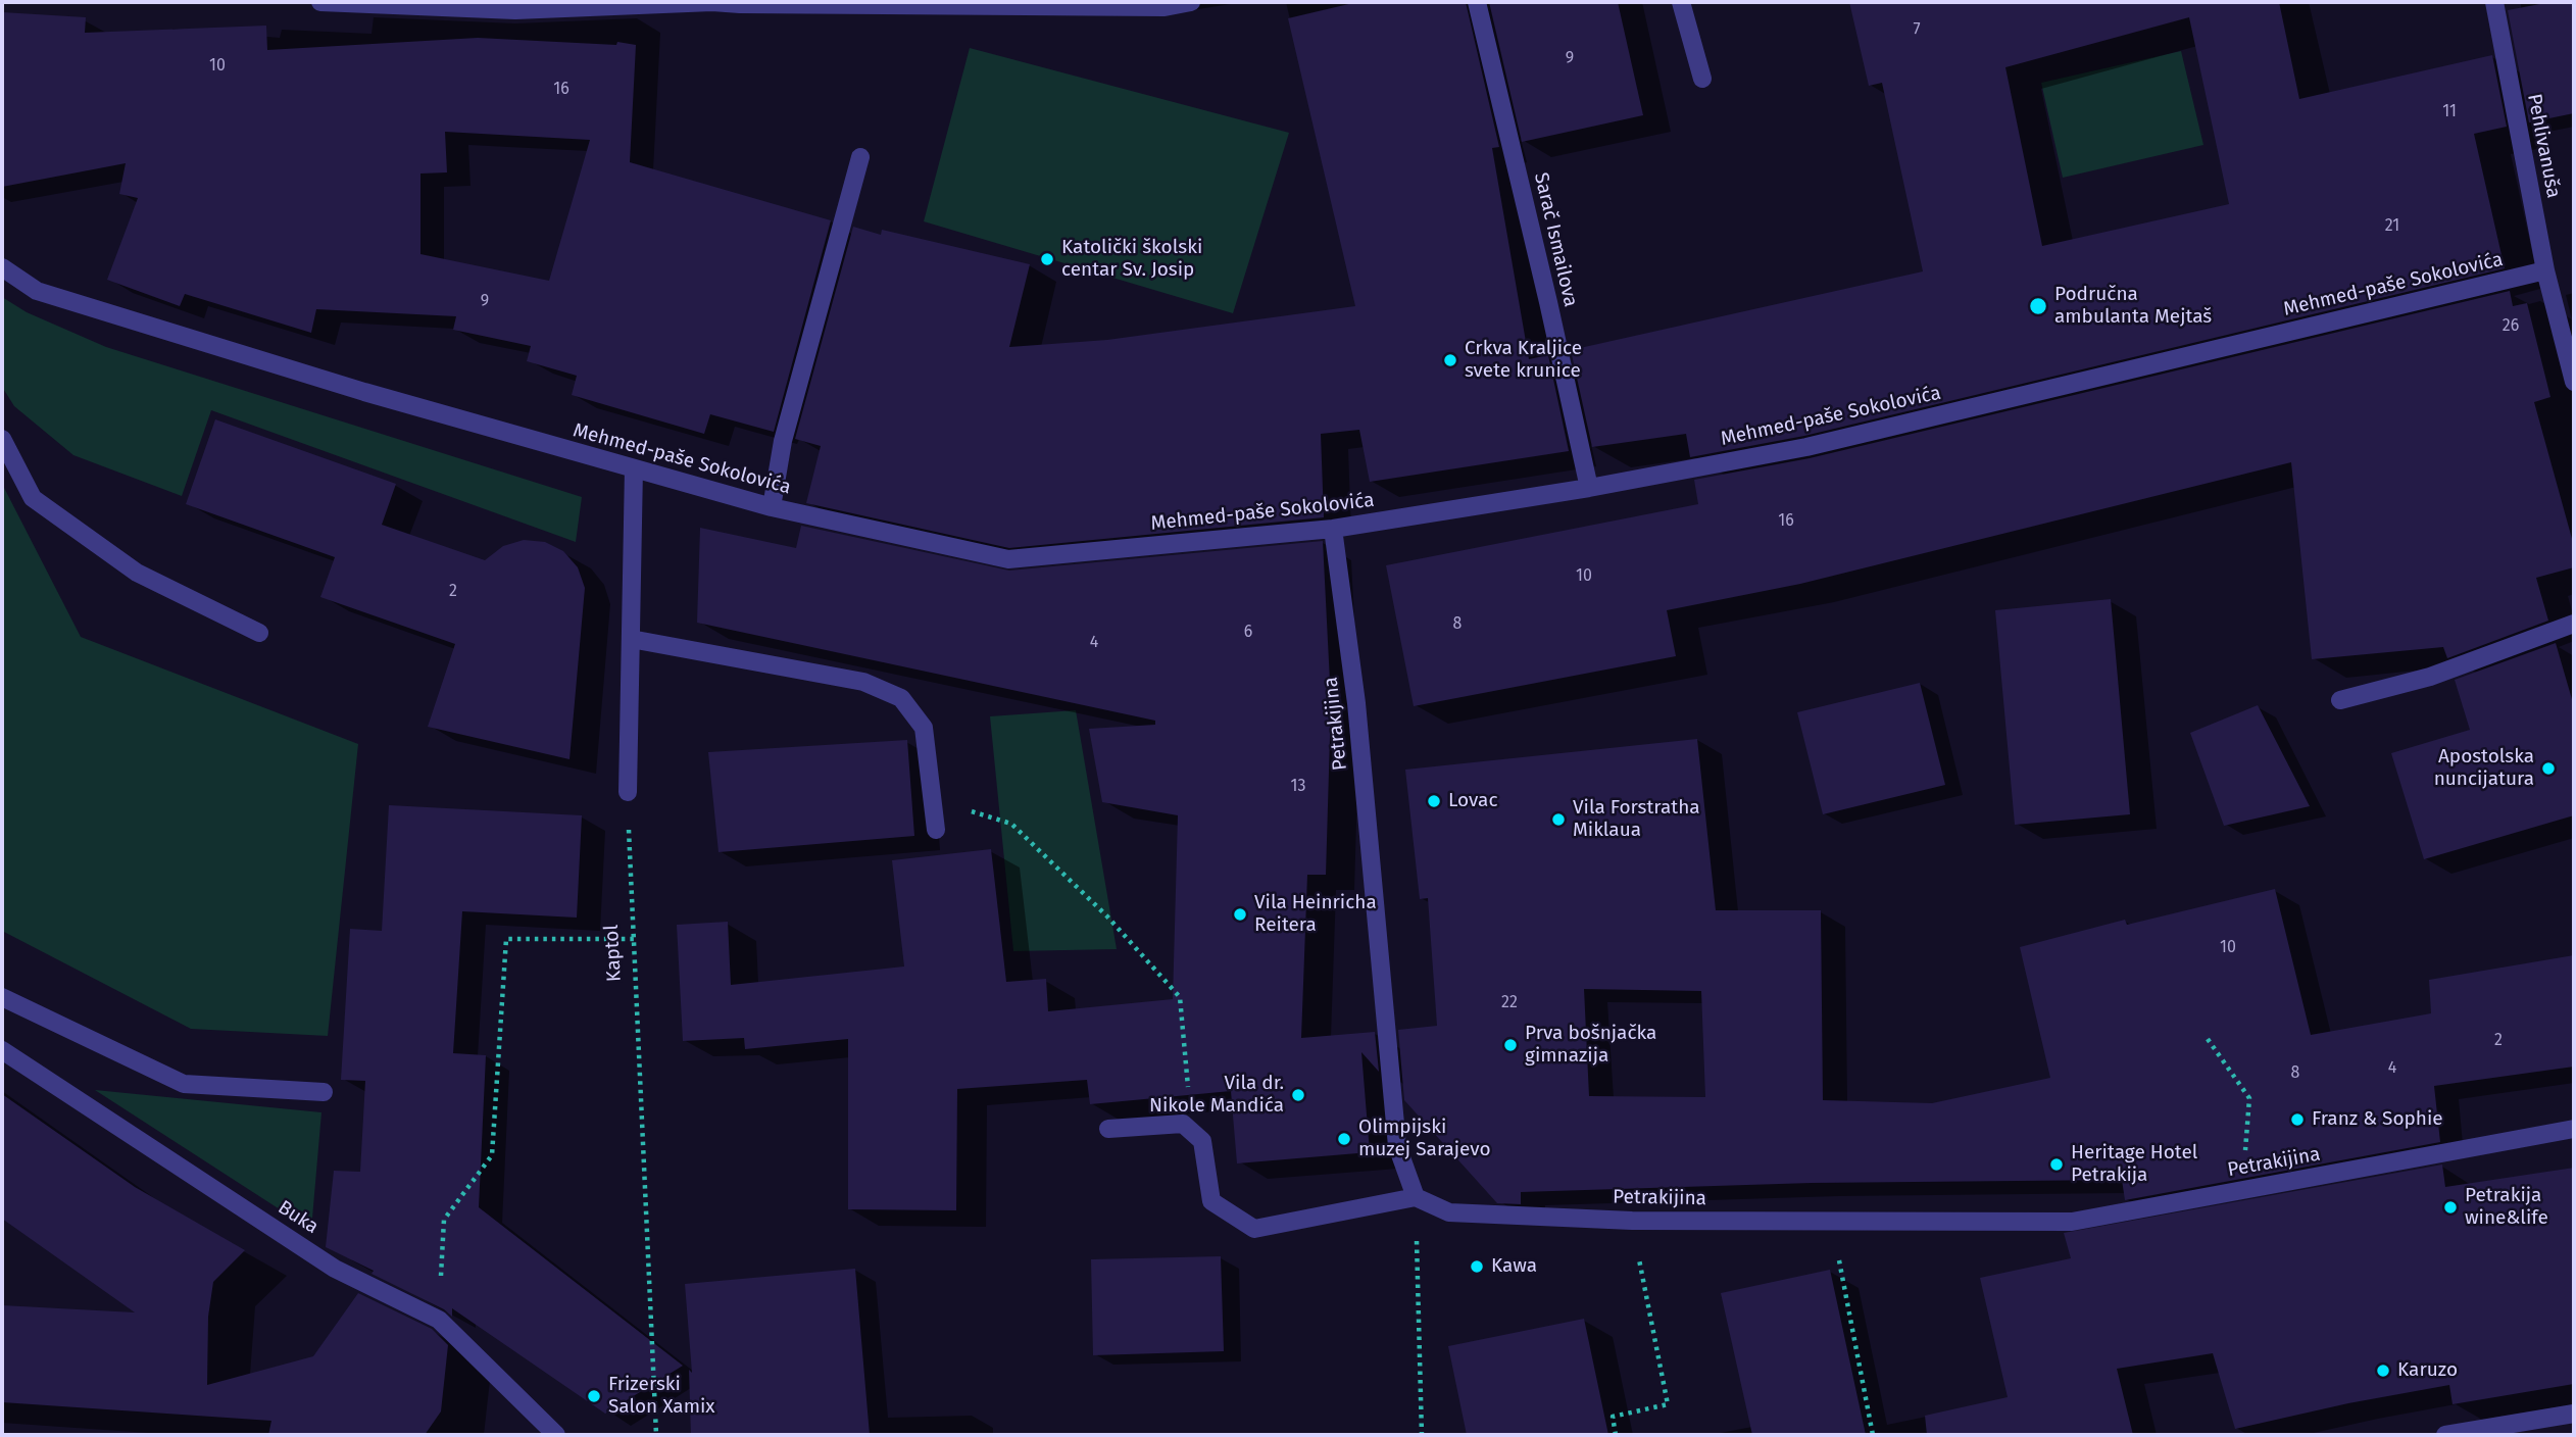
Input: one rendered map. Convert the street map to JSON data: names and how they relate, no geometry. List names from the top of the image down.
{
  "streets": {
    "street": [
      "Pehlivanuša",
      "Sarač Ismailova",
      "Mehmed-paše Sokolovića",
      "Petrakijina",
      "Buka"
    ],
    "path": ["Kaptol"]
  },
  "crossings": [
    ["Pehlivanuša", "Mehmed-paše Sokolovića"],
    ["Sarač Ismailova", "Mehmed-paše Sokolovića"],
    ["Mehmed-paše Sokolovića", "Petrakijina"]
  ],
  "places": [
    "Katolički školski centar Sv. Josip",
    "Područna ambulanta Mejtaš",
    "Crkva Kraljice svete krunice",
    "Apostolska nuncijatura",
    "Lovac",
    "Vila Forstratha Miklaua",
    "Vila Heinricha Reitera",
    "Prva bošnjačka gimnazija",
    "Vila dr. Nikole Mandića",
    "Franz & Sophie",
    "Olimpijski muzej Sarajevo",
    "Heritage Hotel Petrakija",
    "Petrakija wine&life",
    "Kawa",
    "Karuzo",
    "Frizerski Salon Xamix"
  ],
  "house_numbers": [
    "7",
    "9",
    "10",
    "16",
    "11",
    "21",
    "9",
    "26",
    "16",
    "10",
    "2",
    "8",
    "6",
    "4",
    "13",
    "10",
    "22",
    "2",
    "4",
    "8"
  ]
}
